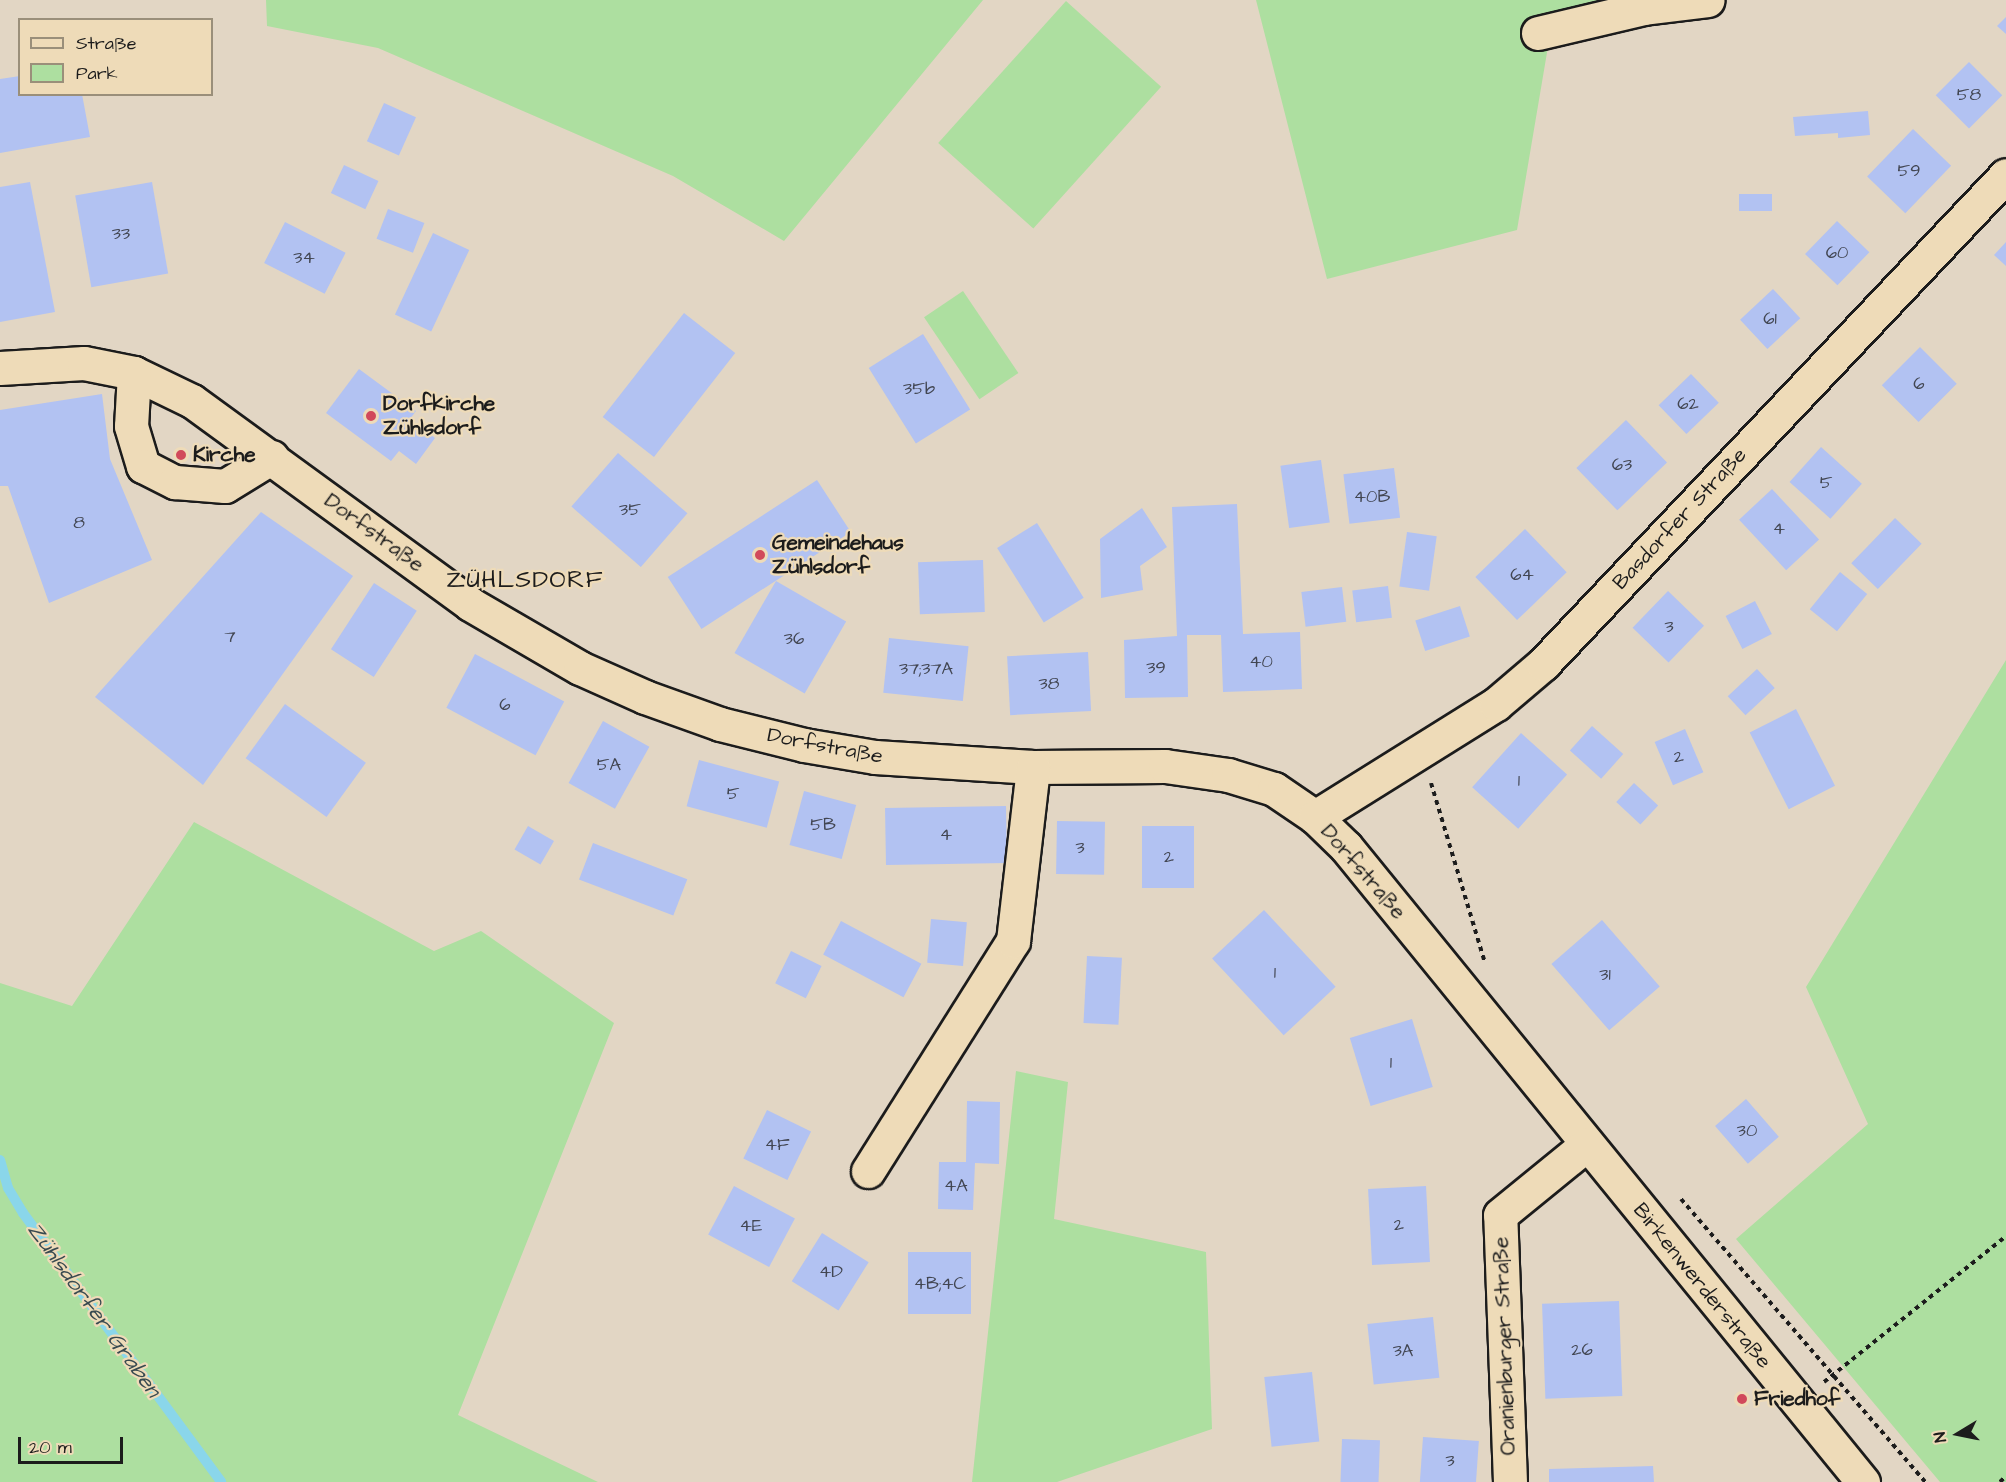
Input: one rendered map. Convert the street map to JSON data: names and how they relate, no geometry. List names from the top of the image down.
{
  "streets": {
    "street": [
      "Basdorfer Straße",
      "Dorfstraße",
      "Birkenwerderstraße",
      "Oranienburger Straße"
    ]
  },
  "crossings": [
    ["Basdorfer Straße", "Dorfstraße"],
    ["Dorfstraße", "Birkenwerderstraße"],
    ["Dorfstraße", "Oranienburger Straße"],
    ["Birkenwerderstraße", "Oranienburger Straße"]
  ],
  "districts": ["ZÜHLSDORF"],
  "water": ["Zühlsdorfer Graben"],
  "places": [
    "Dorfkirche Zühlsdorf",
    "Kirche",
    "Gemeindehaus Zühlsdorf",
    "Friedhof"
  ],
  "house_numbers": [
    "58",
    "59",
    "33",
    "60",
    "34",
    "61",
    "6",
    "35b",
    "62",
    "63",
    "5",
    "40B",
    "35",
    "8",
    "4",
    "64",
    "3",
    "7",
    "36",
    "40",
    "39",
    "37;37A",
    "38",
    "6",
    "2",
    "5A",
    "1",
    "5",
    "5B",
    "4",
    "3",
    "2",
    "1",
    "31",
    "1",
    "30",
    "4F",
    "4A",
    "2",
    "4E",
    "4D",
    "4B;4C",
    "26",
    "3A",
    "3"
  ],
  "legend": ["Straße", "Park"],
  "scale_bar": "20 m",
  "north": "left"
}
